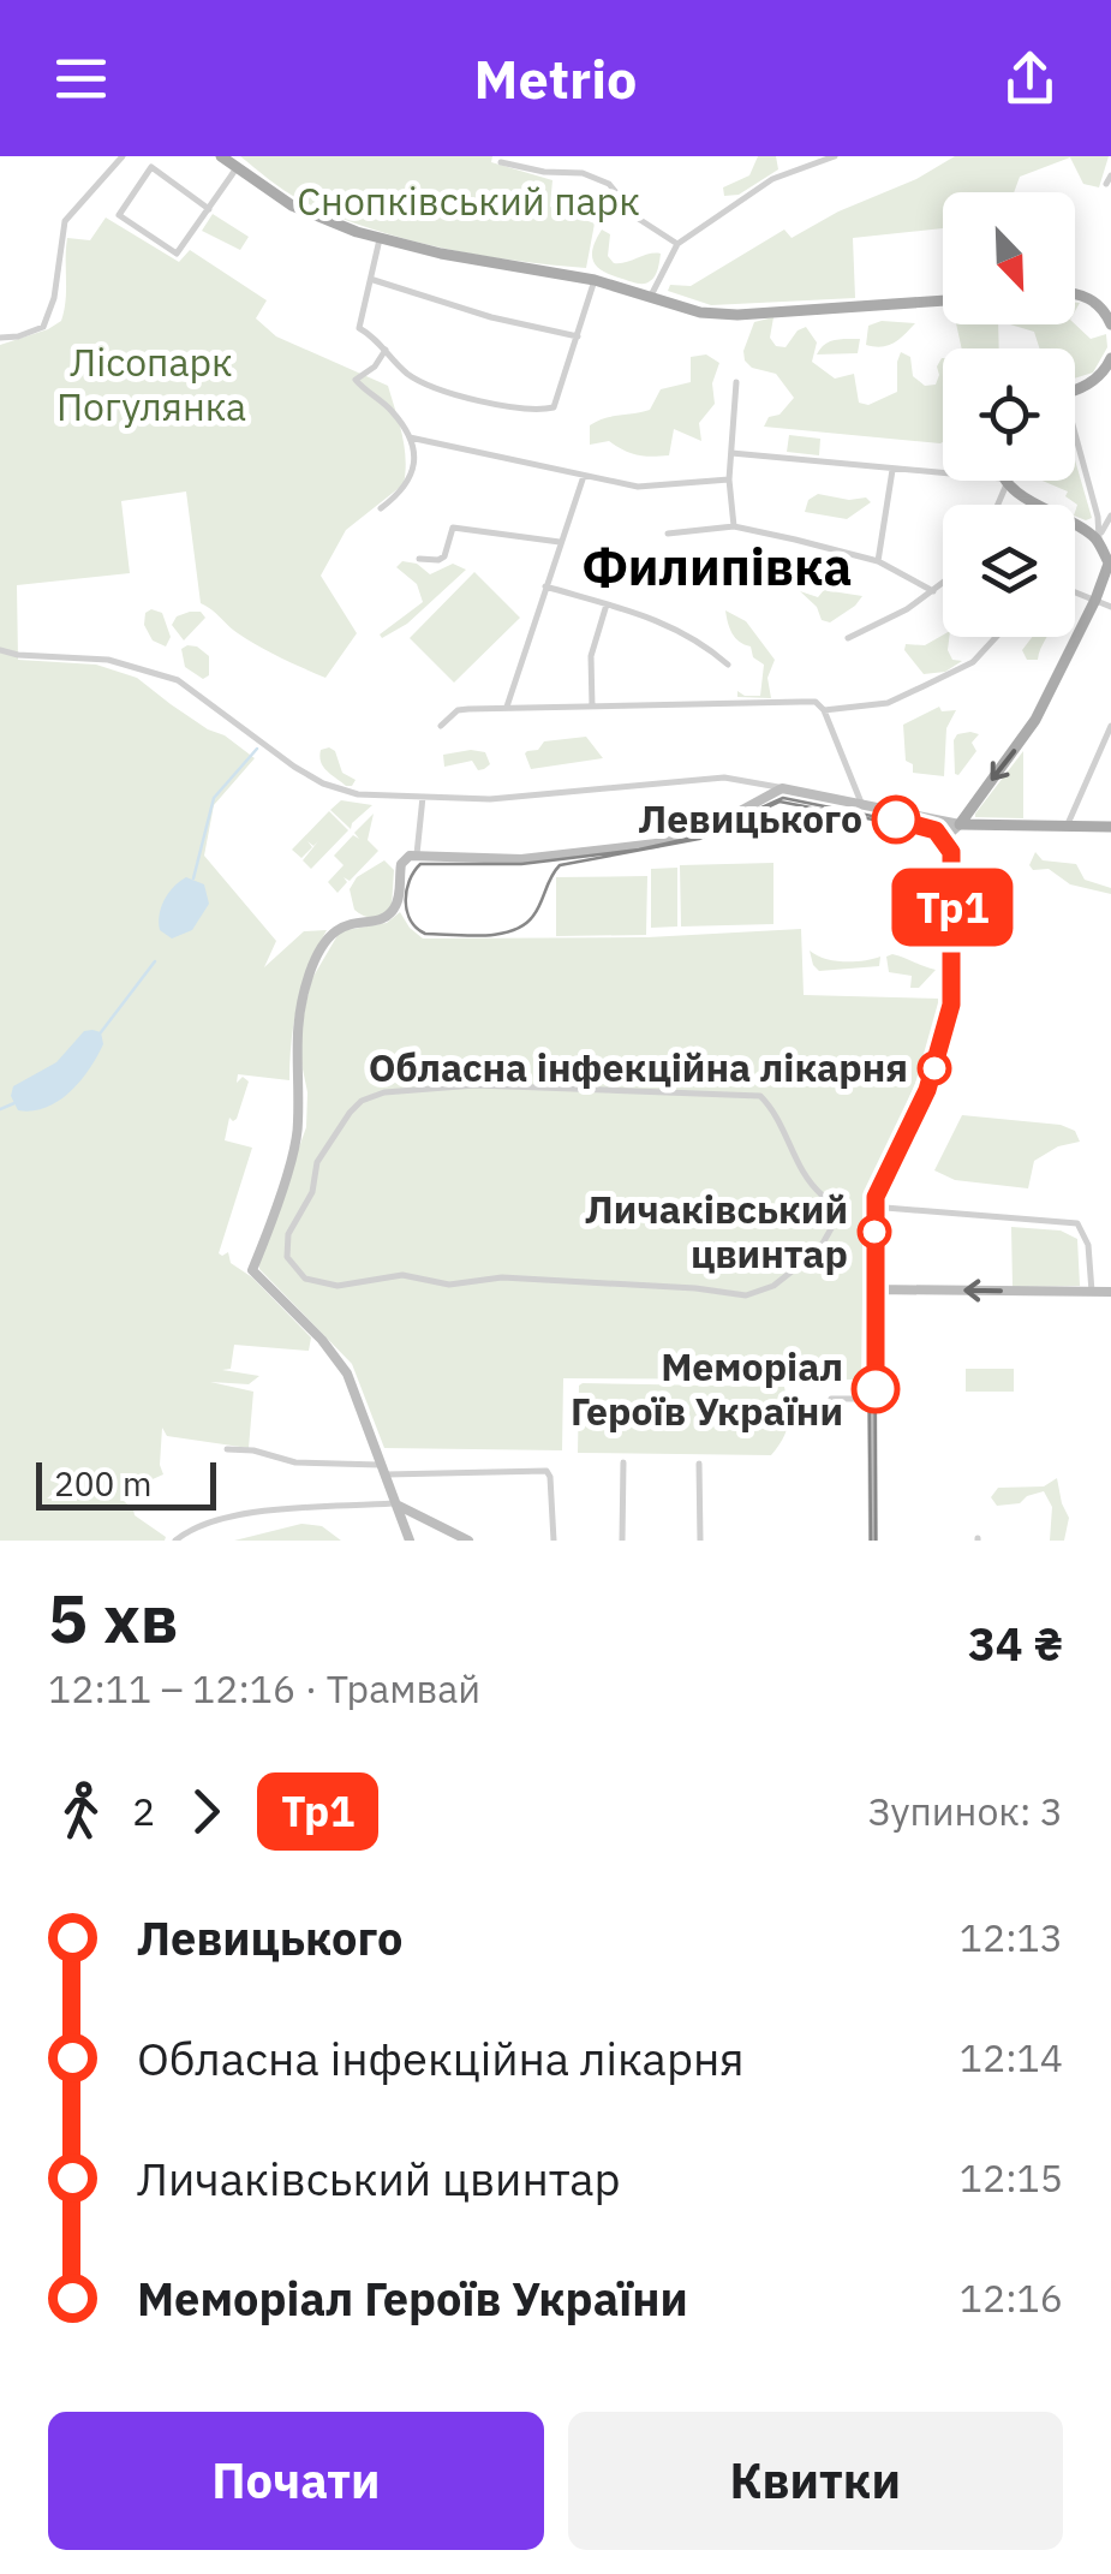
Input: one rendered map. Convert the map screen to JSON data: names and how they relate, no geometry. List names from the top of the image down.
{
  "districts": ["Филипівка"],
  "parks": ["Снопківський парк", "Лісопарк Погулянка"],
  "places": [
    "Левицького",
    "Обласна інфекційна лікарня",
    "Личаківський цвинтар",
    "Меморіал Героїв України"
  ],
  "lines": ["tram line Тр1"],
  "scale_bar": "200 m",
  "north": "bottom right",
  "page": {
    "header": "Metrio",
    "on_map": "Тр1",
    "scale": "200 m",
    "heading": ["5 хв", "12:11 – 12:16 · Трамвай", "34 ₴"],
    "legs": ["2", "Тр1", "Зупинок: 3"],
    "list": [
      {
        "name": "Левицького",
        "value": "12:13"
      },
      {
        "name": "Обласна інфекційна лікарня",
        "value": "12:14"
      },
      {
        "name": "Личаківський цвинтар",
        "value": "12:15"
      },
      {
        "name": "Меморіал Героїв України",
        "value": "12:16"
      }
    ],
    "buttons": ["Почати", "Квитки"]
  }
}
